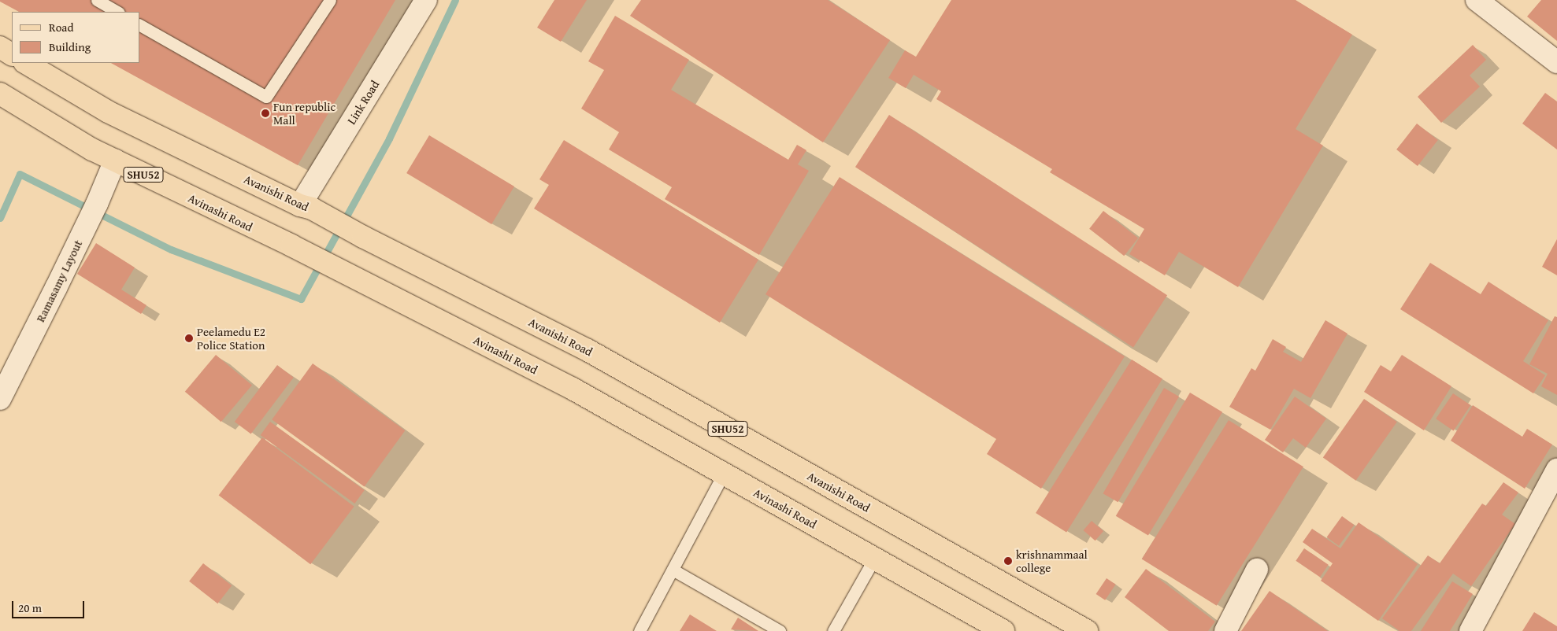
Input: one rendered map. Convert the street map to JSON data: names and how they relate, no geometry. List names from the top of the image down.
{
  "streets": {
    "main road": ["SHU52", "Avanishi Road", "Avinashi Road"],
    "street": ["Link Road", "Ramasamy Layout"]
  },
  "crossings": [
    ["Link Road", "Avanishi Road"],
    ["Avinashi Road", "Ramasamy Layout"]
  ],
  "places": ["Fun republic Mall", "Peelamedu E2 Police Station", "krishnammaal college"],
  "legend": ["Road", "Building"],
  "scale_bar": "20 m"
}
